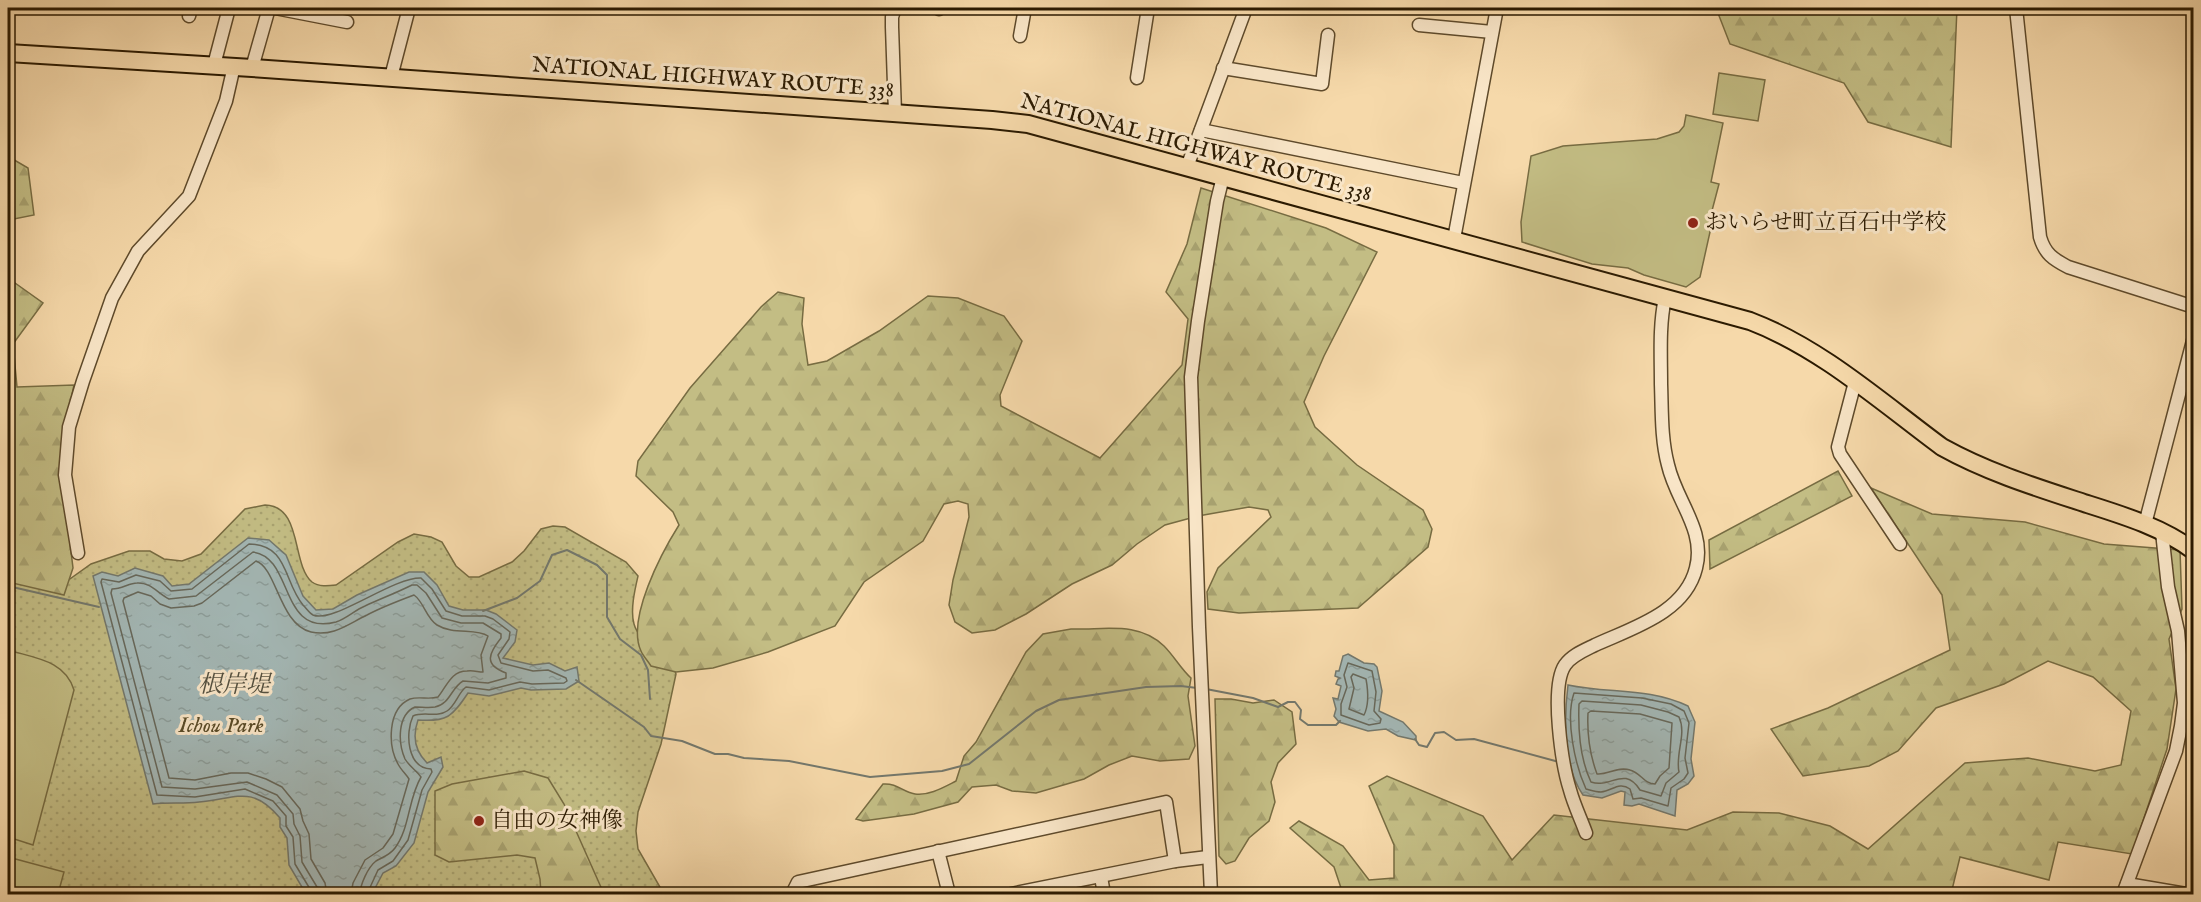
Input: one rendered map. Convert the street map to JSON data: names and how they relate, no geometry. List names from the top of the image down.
{
  "streets": {
    "highway": ["NATIONAL HIGHWAY ROUTE 338"]
  },
  "water": ["根岸堤"],
  "parks": ["Ichou Park"],
  "places": ["おいらせ町立百石中学校", "自由の女神像"]
}
